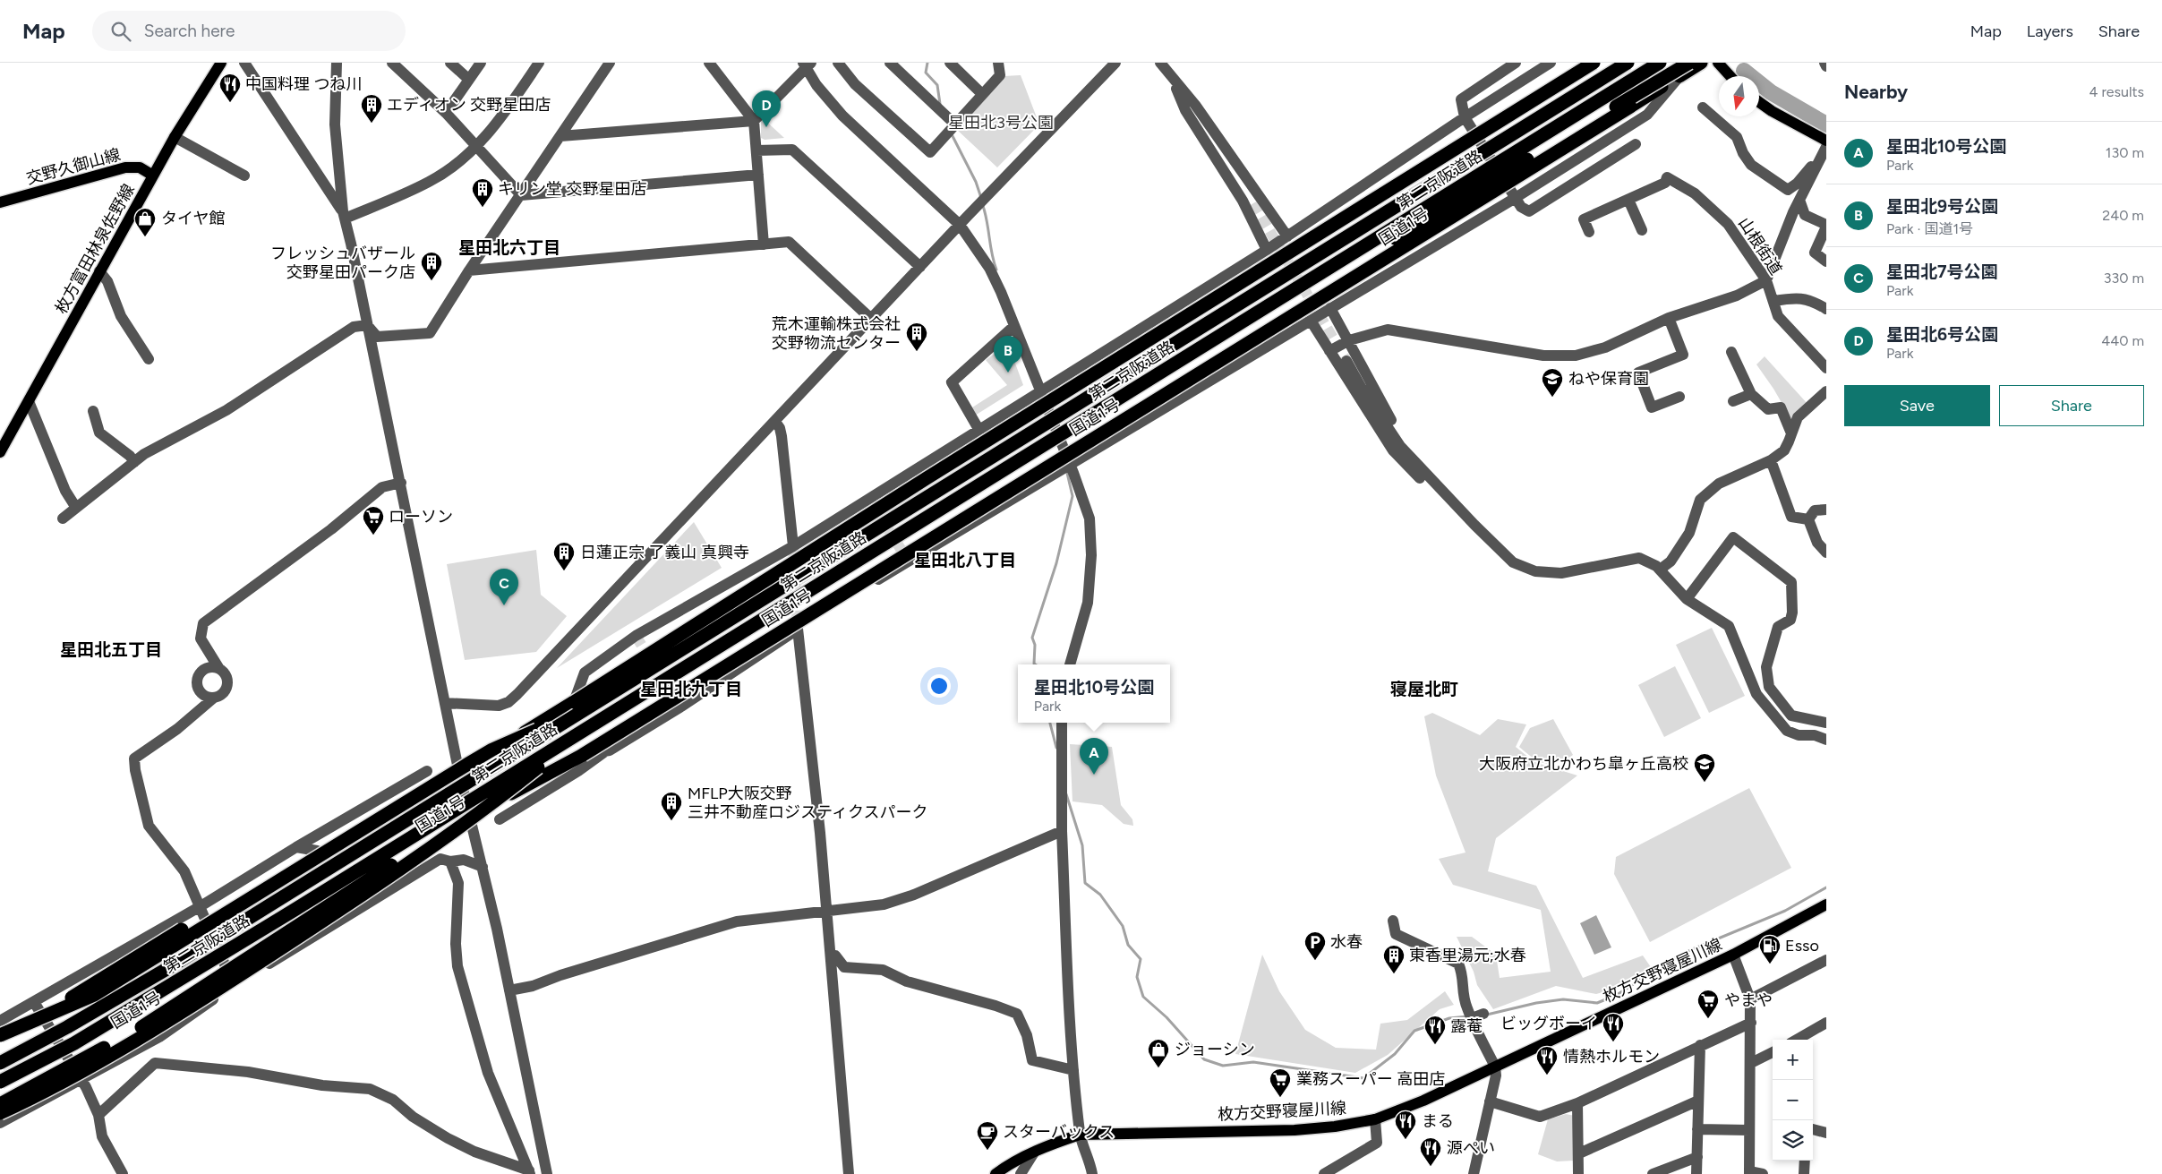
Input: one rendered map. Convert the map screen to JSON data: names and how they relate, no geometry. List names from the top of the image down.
{
  "streets": {
    "highway": ["第二京阪道路", "国道1号"],
    "main road": ["交野久御山線", "枚方富田林泉佐野線", "枚方交野寝屋川線"],
    "street": ["山根街道"]
  },
  "crossings": [
    ["交野久御山線", "枚方富田林泉佐野線"],
    ["第二京阪道路", "国道1号"]
  ],
  "districts": [
    "星田北六丁目",
    "星田北八丁目",
    "星田北五丁目",
    "星田北九丁目",
    "寝屋北町"
  ],
  "parks": ["星田北3号公園"],
  "places": {
    "restaurant": [
      "中国料理 つね川",
      "ビッグボーイ",
      "露菴",
      "情熱ホルモン",
      "まる",
      "源ぺい"
    ],
    "building": [
      "エディオン 交野星田店",
      "キリン堂 交野星田店",
      "フレッシュバザール 交野星田パーク店",
      "荒木運輸株式会社 交野物流センター",
      "日蓮正宗 了義山 真興寺",
      "MFLP大阪交野 三井不動産ロジスティクスパーク",
      "東香里湯元;水春"
    ],
    "shop": ["タイヤ館", "ジョーシン"],
    "school or university": ["ねや保育園", "大阪府立北かわち皐ヶ丘高校"],
    "supermarket": ["ローソン", "やまや", "業務スーパー 高田店"],
    "parking": ["水春"],
    "fuel station": ["Esso"],
    "cafe": ["スターバックス"]
  },
  "north": "bottom",
  "page": {
    "header": "Map",
    "search": "Search here",
    "nav": ["Map", "Layers", "Share"],
    "heading": ["Nearby", "4 results"],
    "pins": [
      "D",
      "B",
      "C",
      "A"
    ],
    "list": [
      {
        "mark": "A",
        "name": "星田北10号公園",
        "note": "Park",
        "value": "130 m"
      },
      {
        "mark": "B",
        "name": "星田北9号公園",
        "note": "Park · 国道1号",
        "value": "240 m"
      },
      {
        "mark": "C",
        "name": "星田北7号公園",
        "note": "Park",
        "value": "330 m"
      },
      {
        "mark": "D",
        "name": "星田北6号公園",
        "note": "Park",
        "value": "440 m"
      }
    ],
    "buttons": ["Save", "Share"],
    "popup": ["星田北10号公園", "Park"],
    "map_buttons": ["+", "−"]
  }
}
